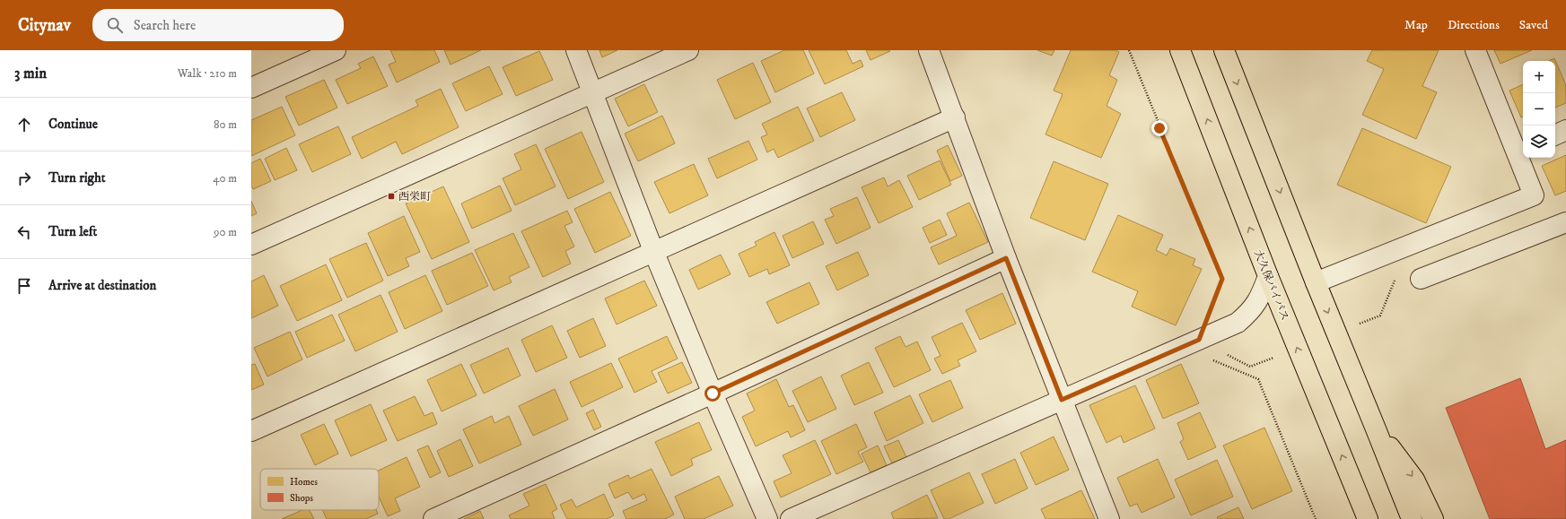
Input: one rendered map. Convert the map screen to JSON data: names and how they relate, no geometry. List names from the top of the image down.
{
  "streets": {
    "highway": ["大久保バイパス"]
  },
  "places": {
    "transit": ["西栄町"]
  },
  "legend": ["Homes", "Shops"],
  "page": {
    "header": "Citynav",
    "search": "Search here",
    "nav": ["Map", "Directions", "Saved"],
    "heading": ["3 min", "Walk · 210 m"],
    "map_buttons": ["+", "−"],
    "list": [
      ["Continue", "80 m"],
      ["Turn right", "40 m"],
      ["Turn left", "90 m"],
      "Arrive at destination"
    ]
  }
}
